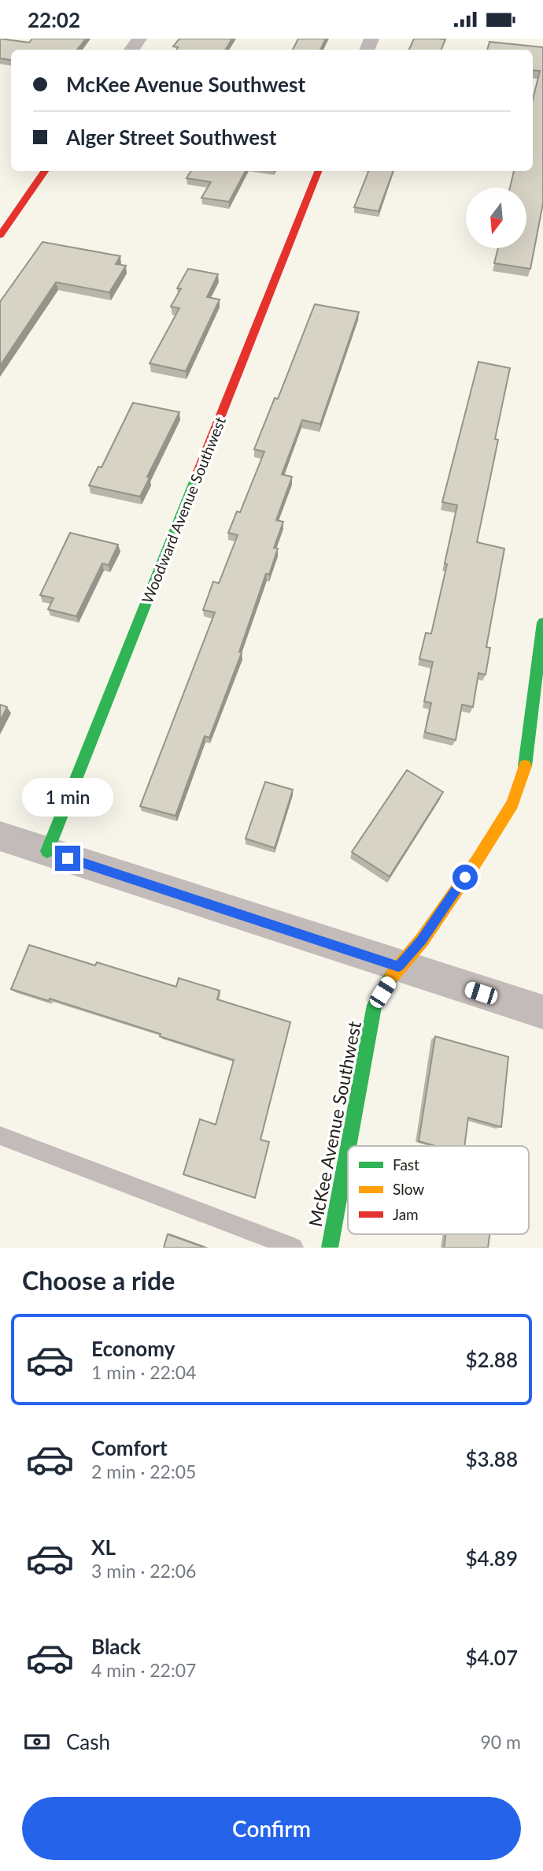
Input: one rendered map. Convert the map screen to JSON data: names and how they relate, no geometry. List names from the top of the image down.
{
  "streets": {
    "street": ["Woodward Avenue Southwest", "McKee Avenue Southwest"]
  },
  "legend": ["Fast", "Slow", "Jam"],
  "north": "bottom",
  "page": {
    "status": "22:02",
    "banner": ["McKee Avenue Southwest", "Alger Street Southwest"],
    "bubble": "1 min",
    "heading": "Choose a ride",
    "list": [
      {
        "name": "Economy",
        "note": "1 min · 22:04",
        "value": "$2.88"
      },
      {
        "name": "Comfort",
        "note": "2 min · 22:05",
        "value": "$3.88"
      },
      {
        "name": "XL",
        "note": "3 min · 22:06",
        "value": "$4.89"
      },
      {
        "name": "Black",
        "note": "4 min · 22:07",
        "value": "$4.07"
      }
    ],
    "pay": ["Cash", "90 m"],
    "buttons": "Confirm"
  }
}
